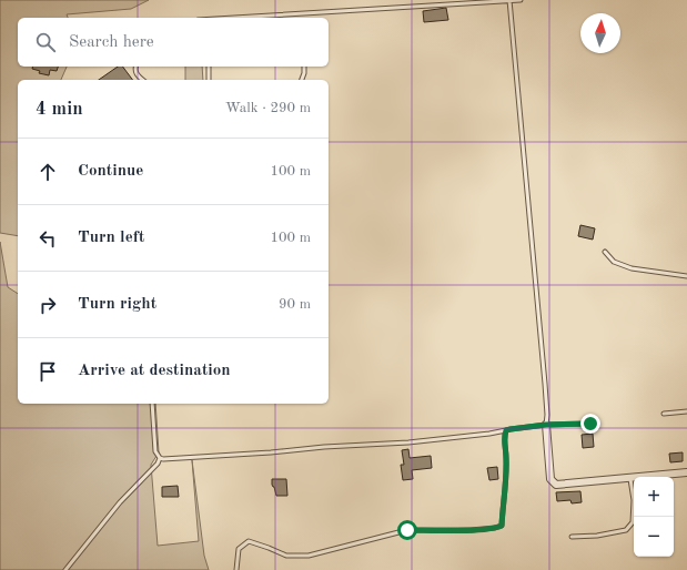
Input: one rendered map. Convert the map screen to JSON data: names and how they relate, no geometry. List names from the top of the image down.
{
  "north": "top",
  "page": {
    "search": "Search here",
    "heading": ["4 min", "Walk · 290 m"],
    "list": [
      ["Continue", "100 m"],
      ["Turn left", "100 m"],
      ["Turn right", "90 m"],
      "Arrive at destination"
    ],
    "map_buttons": ["+", "−"]
  }
}
